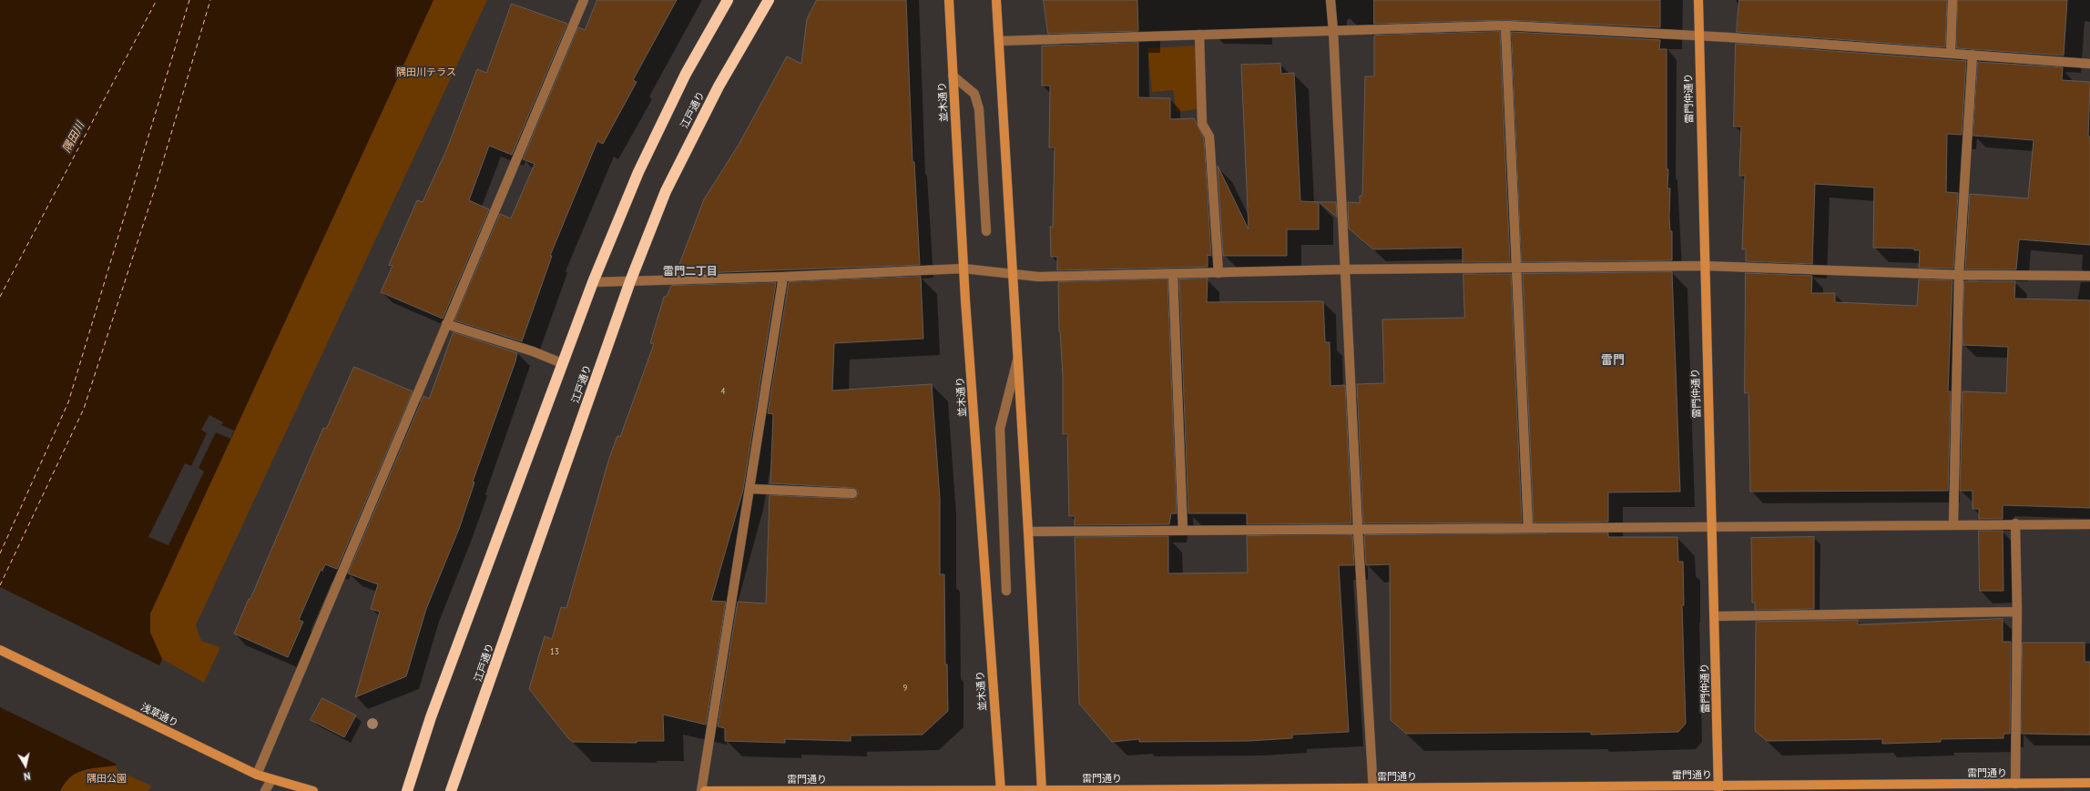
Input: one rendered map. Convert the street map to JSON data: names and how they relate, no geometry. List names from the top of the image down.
{
  "streets": {
    "highway": ["江戸通り"],
    "street": [
      "雷門仲通り",
      "並木通り",
      "浅草通り",
      "雷門通り"
    ]
  },
  "crossings": [
    ["雷門仲通り", "雷門通り"],
    ["並木通り", "雷門通り"]
  ],
  "districts": ["雷門二丁目", "雷門"],
  "water": ["隅田川"],
  "parks": ["隅田川テラス", "隅田公園"],
  "house_numbers": ["4", "13", "9"],
  "north": "bottom"
}
